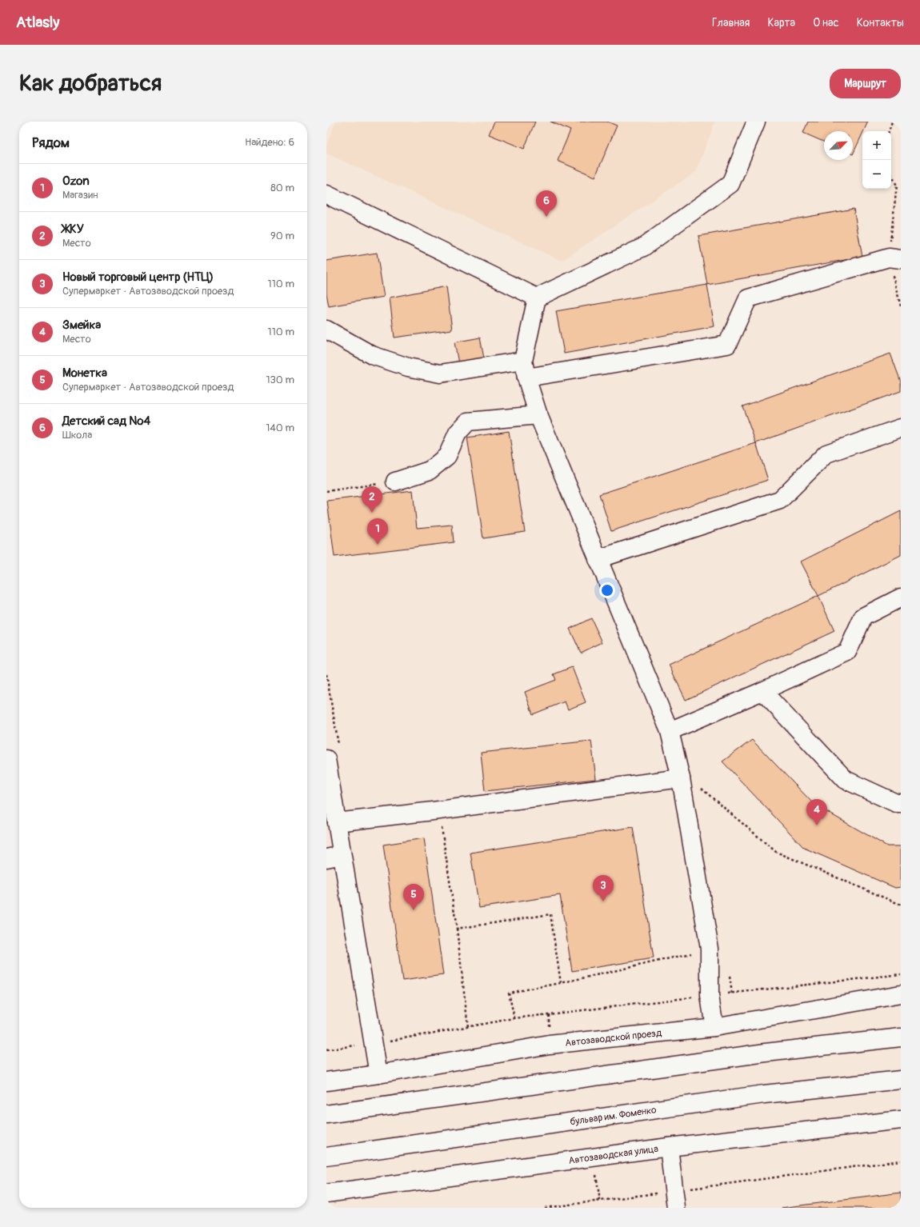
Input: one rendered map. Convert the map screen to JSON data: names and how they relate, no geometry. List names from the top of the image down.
{
  "streets": {
    "street": ["Автозаводской проезд", "бульвар им. Фоменко", "Автозаводская улица"]
  },
  "north": "top right",
  "page": {
    "header": "Atlasly",
    "nav": [
      "Главная",
      "Карта",
      "О нас",
      "Контакты"
    ],
    "buttons": "Маршрут",
    "title": "Как добраться",
    "heading": ["Рядом", "Найдено: 6"],
    "map_buttons": ["+", "−"],
    "list": [
      {
        "mark": "1",
        "name": "Ozon",
        "note": "Магазин",
        "value": "80 m"
      },
      {
        "mark": "2",
        "name": "ЖКУ",
        "note": "Место",
        "value": "90 m"
      },
      {
        "mark": "3",
        "name": "Новый торговый центр (НТЦ)",
        "note": "Супермаркет · Автозаводской проезд",
        "value": "110 m"
      },
      {
        "mark": "4",
        "name": "Змейка",
        "note": "Место",
        "value": "110 m"
      },
      {
        "mark": "5",
        "name": "Монетка",
        "note": "Супермаркет · Автозаводской проезд",
        "value": "130 m"
      },
      {
        "mark": "6",
        "name": "Детский сад №4",
        "note": "Школа",
        "value": "140 m"
      }
    ],
    "pins": [
      "6",
      "2",
      "1",
      "4",
      "3",
      "5"
    ]
  }
}
